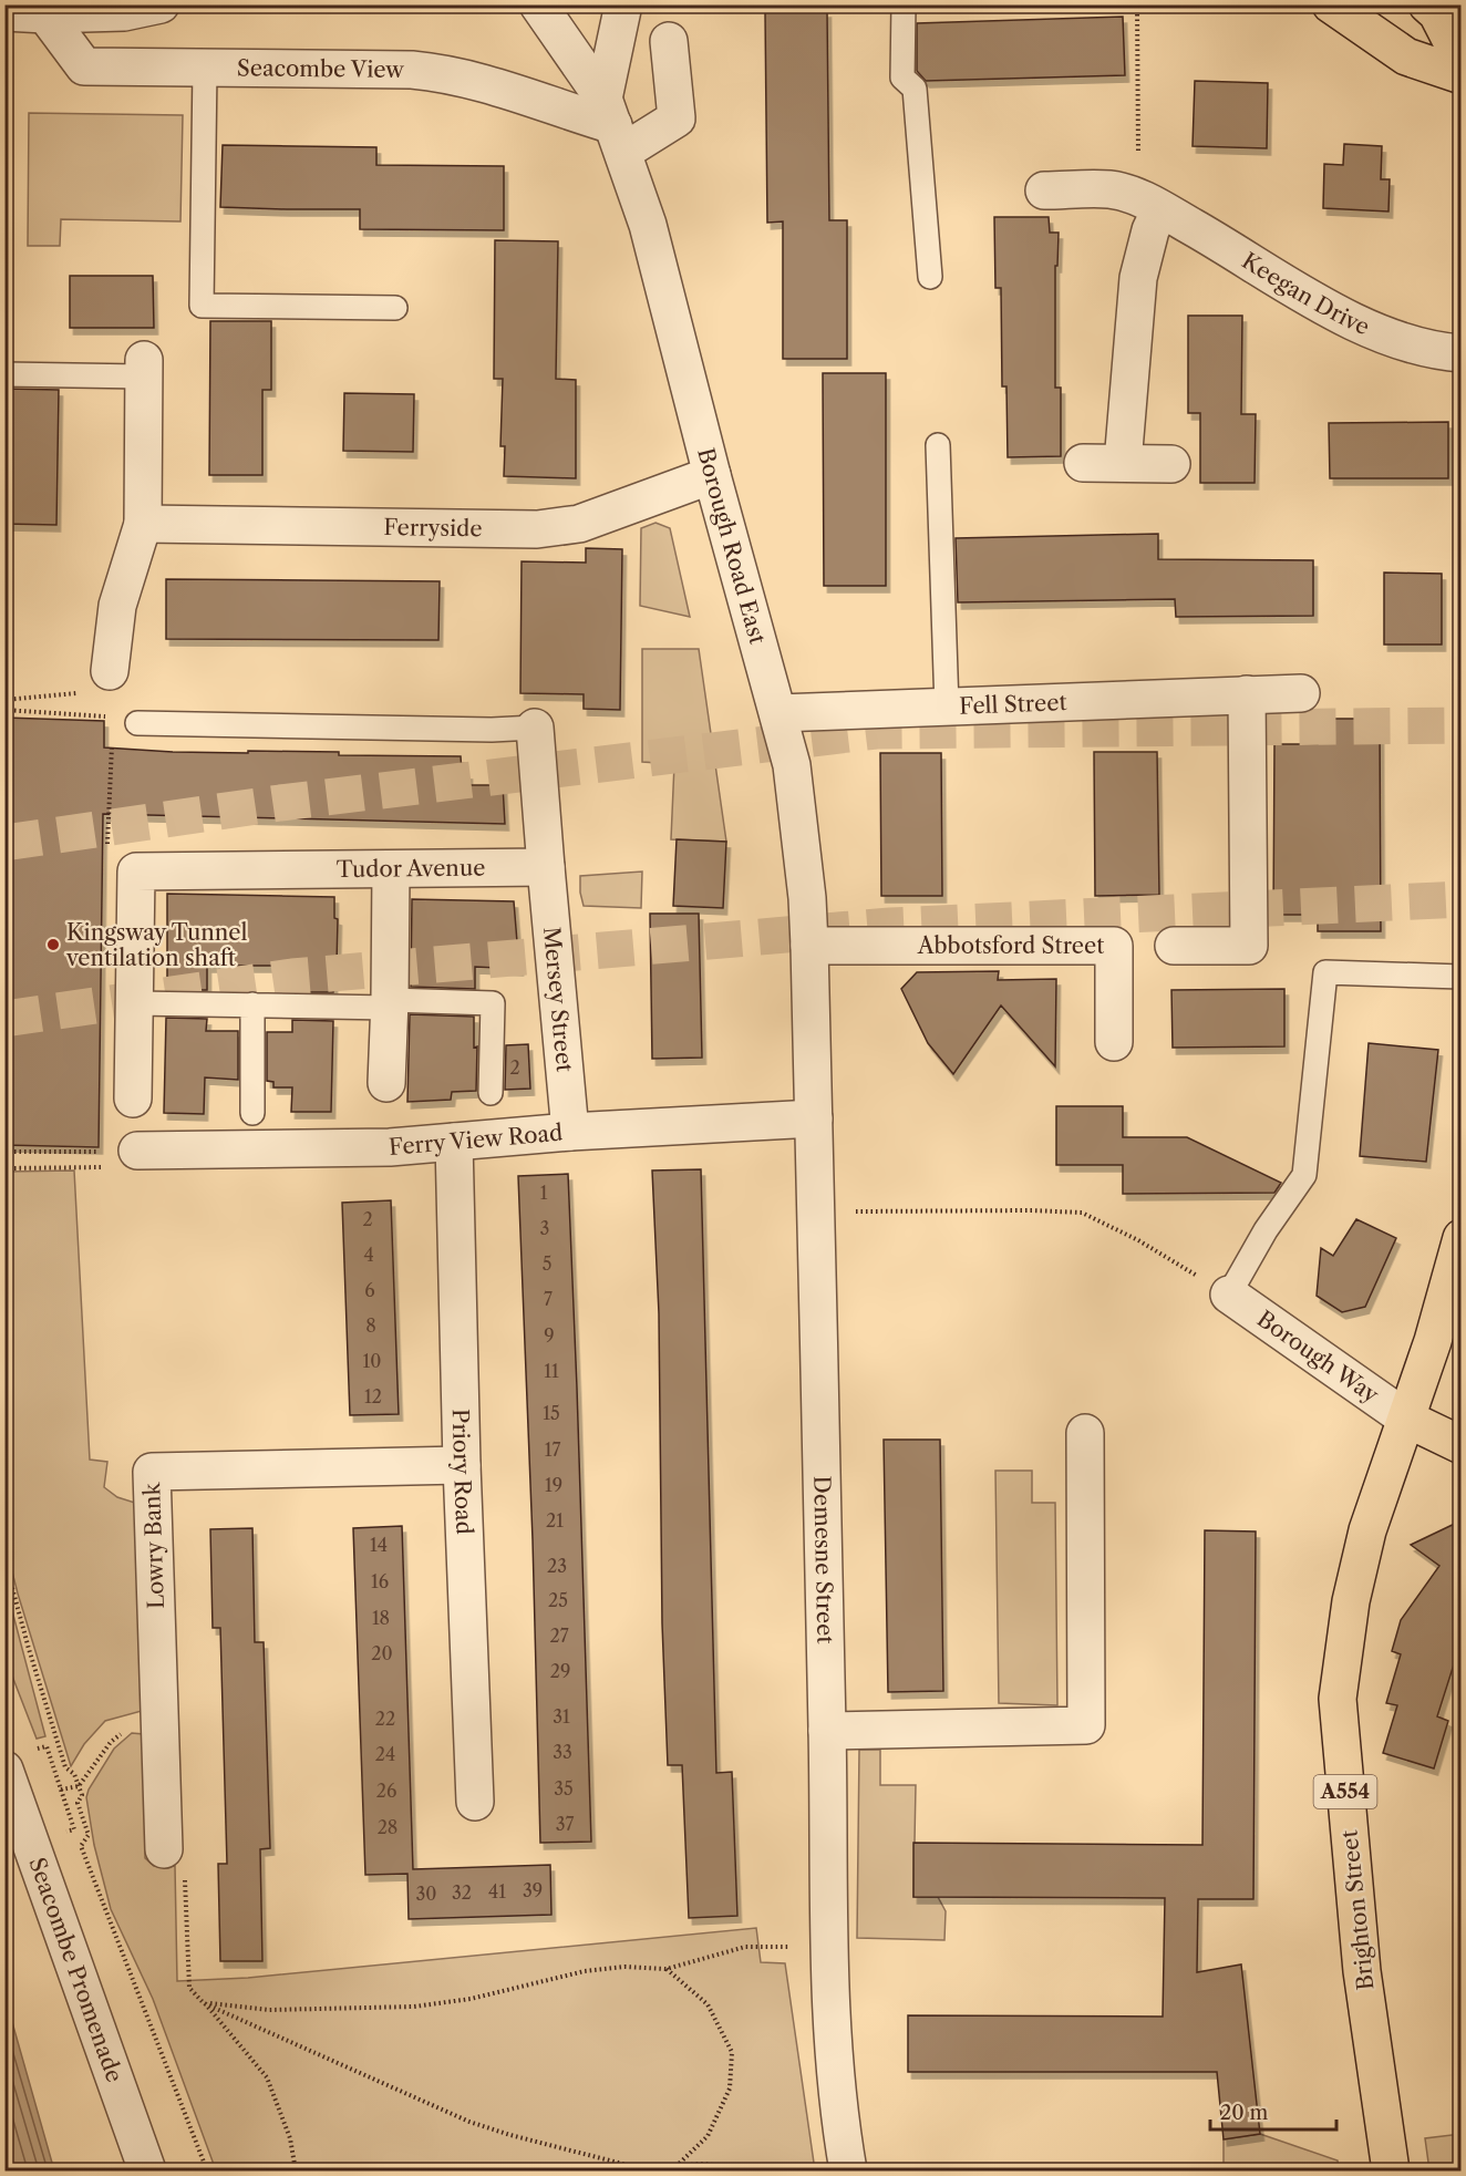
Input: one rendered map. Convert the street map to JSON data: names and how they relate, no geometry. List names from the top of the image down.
{
  "streets": {
    "main road": ["A554", "Brighton Street"],
    "street": [
      "Seacombe View",
      "Keegan Drive",
      "Ferryside",
      "Borough Road East",
      "Fell Street",
      "Tudor Avenue",
      "Abbotsford Street",
      "Mersey Street",
      "Ferry View Road",
      "Borough Way",
      "Priory Road",
      "Lowry Bank",
      "Demesne Street",
      "Seacombe Promenade"
    ]
  },
  "crossings": [
    ["Seacombe View", "Borough Road East"],
    ["Ferryside", "Borough Road East"],
    ["Borough Road East", "Fell Street"],
    ["Borough Road East", "Abbotsford Street"],
    ["Borough Road East", "Demesne Street"],
    ["Tudor Avenue", "Mersey Street"],
    ["Abbotsford Street", "Demesne Street"],
    ["Mersey Street", "Ferry View Road"],
    ["Ferry View Road", "Priory Road"],
    ["Ferry View Road", "Demesne Street"],
    ["Borough Way", "A554"],
    ["Borough Way", "Brighton Street"],
    ["Priory Road", "Lowry Bank"],
    ["A554", "Brighton Street"]
  ],
  "places": ["Kingsway Tunnel ventilation shaft"],
  "house_numbers": [
    "2",
    "1",
    "2",
    "3",
    "4",
    "5",
    "6",
    "7",
    "8",
    "9",
    "10",
    "11",
    "12",
    "15",
    "17",
    "19",
    "21",
    "14",
    "23",
    "16",
    "25",
    "18",
    "27",
    "20",
    "29",
    "31",
    "22",
    "33",
    "24",
    "35",
    "26",
    "37",
    "28",
    "39",
    "41",
    "32",
    "30"
  ],
  "scale_bar": "20 m"
}
